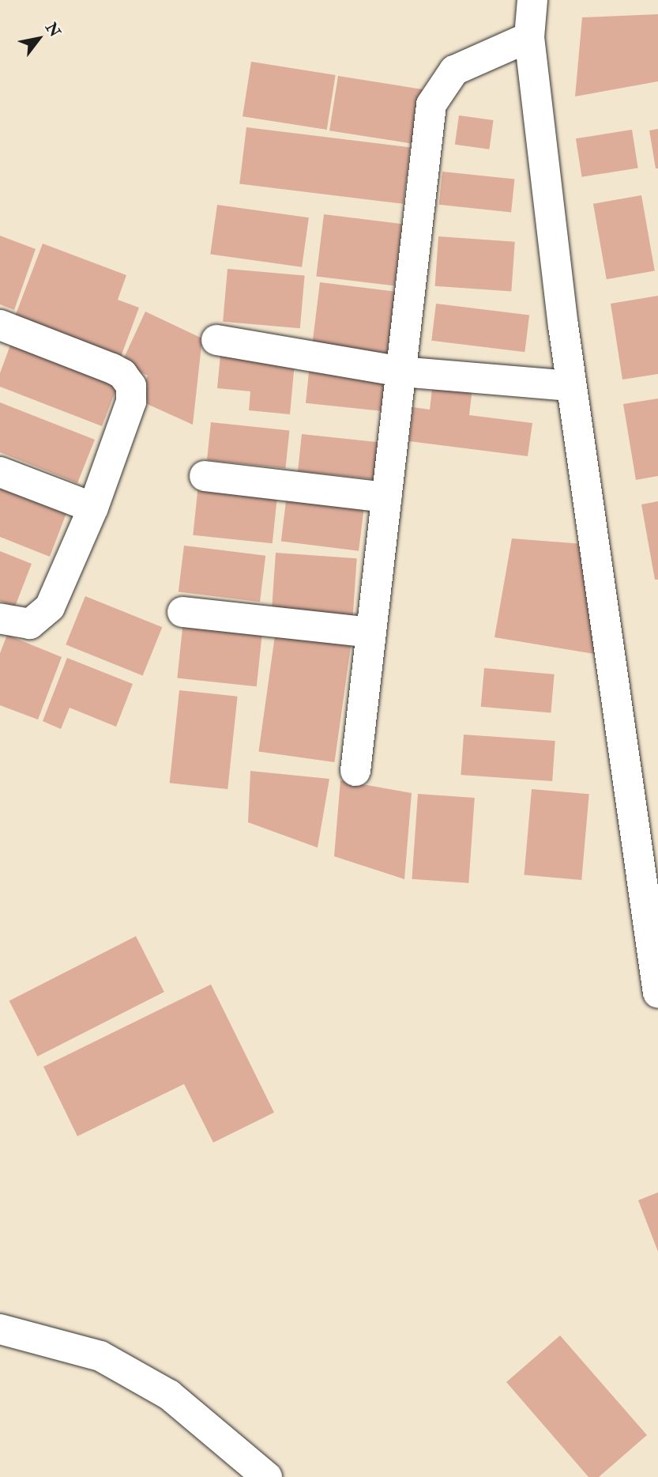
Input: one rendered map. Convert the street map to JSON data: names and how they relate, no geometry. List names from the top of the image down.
{
  "north": "top right"
}
